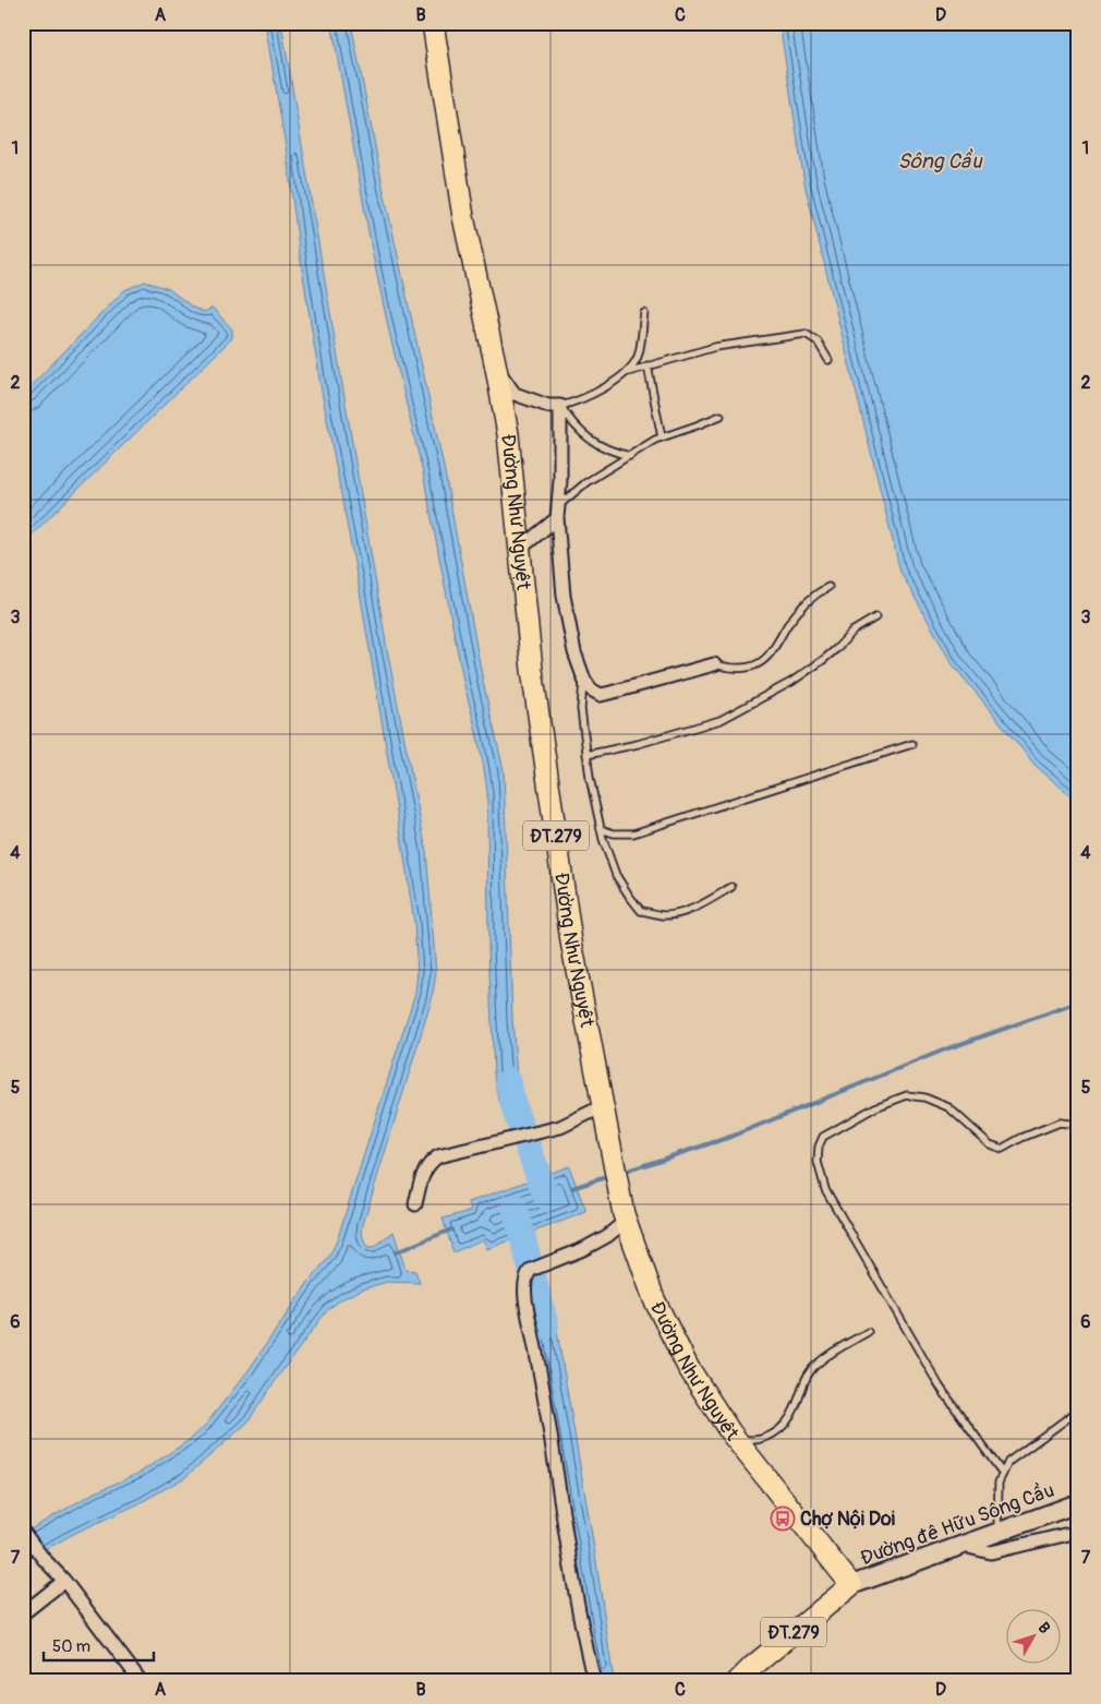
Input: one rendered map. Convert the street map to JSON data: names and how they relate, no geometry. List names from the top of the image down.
{
  "streets": {
    "main road": ["Đường Như Nguyệt", "ĐT.279", "Đường đê Hữu Sông Cầu"]
  },
  "crossings": [
    ["Đường Như Nguyệt", "ĐT.279"],
    ["Đường Như Nguyệt", "Đường đê Hữu Sông Cầu"],
    ["ĐT.279", "Đường đê Hữu Sông Cầu"]
  ],
  "water": ["Sông Cầu"],
  "places": {
    "bus stop": ["Chợ Nội Doi"]
  },
  "scale_bar": "50 m",
  "north": "top right",
  "grid": {
    "columns": [
      "A",
      "B",
      "C",
      "D"
    ],
    "rows": [
      "1",
      "2",
      "3",
      "4",
      "5",
      "6",
      "7"
    ]
  }
}
